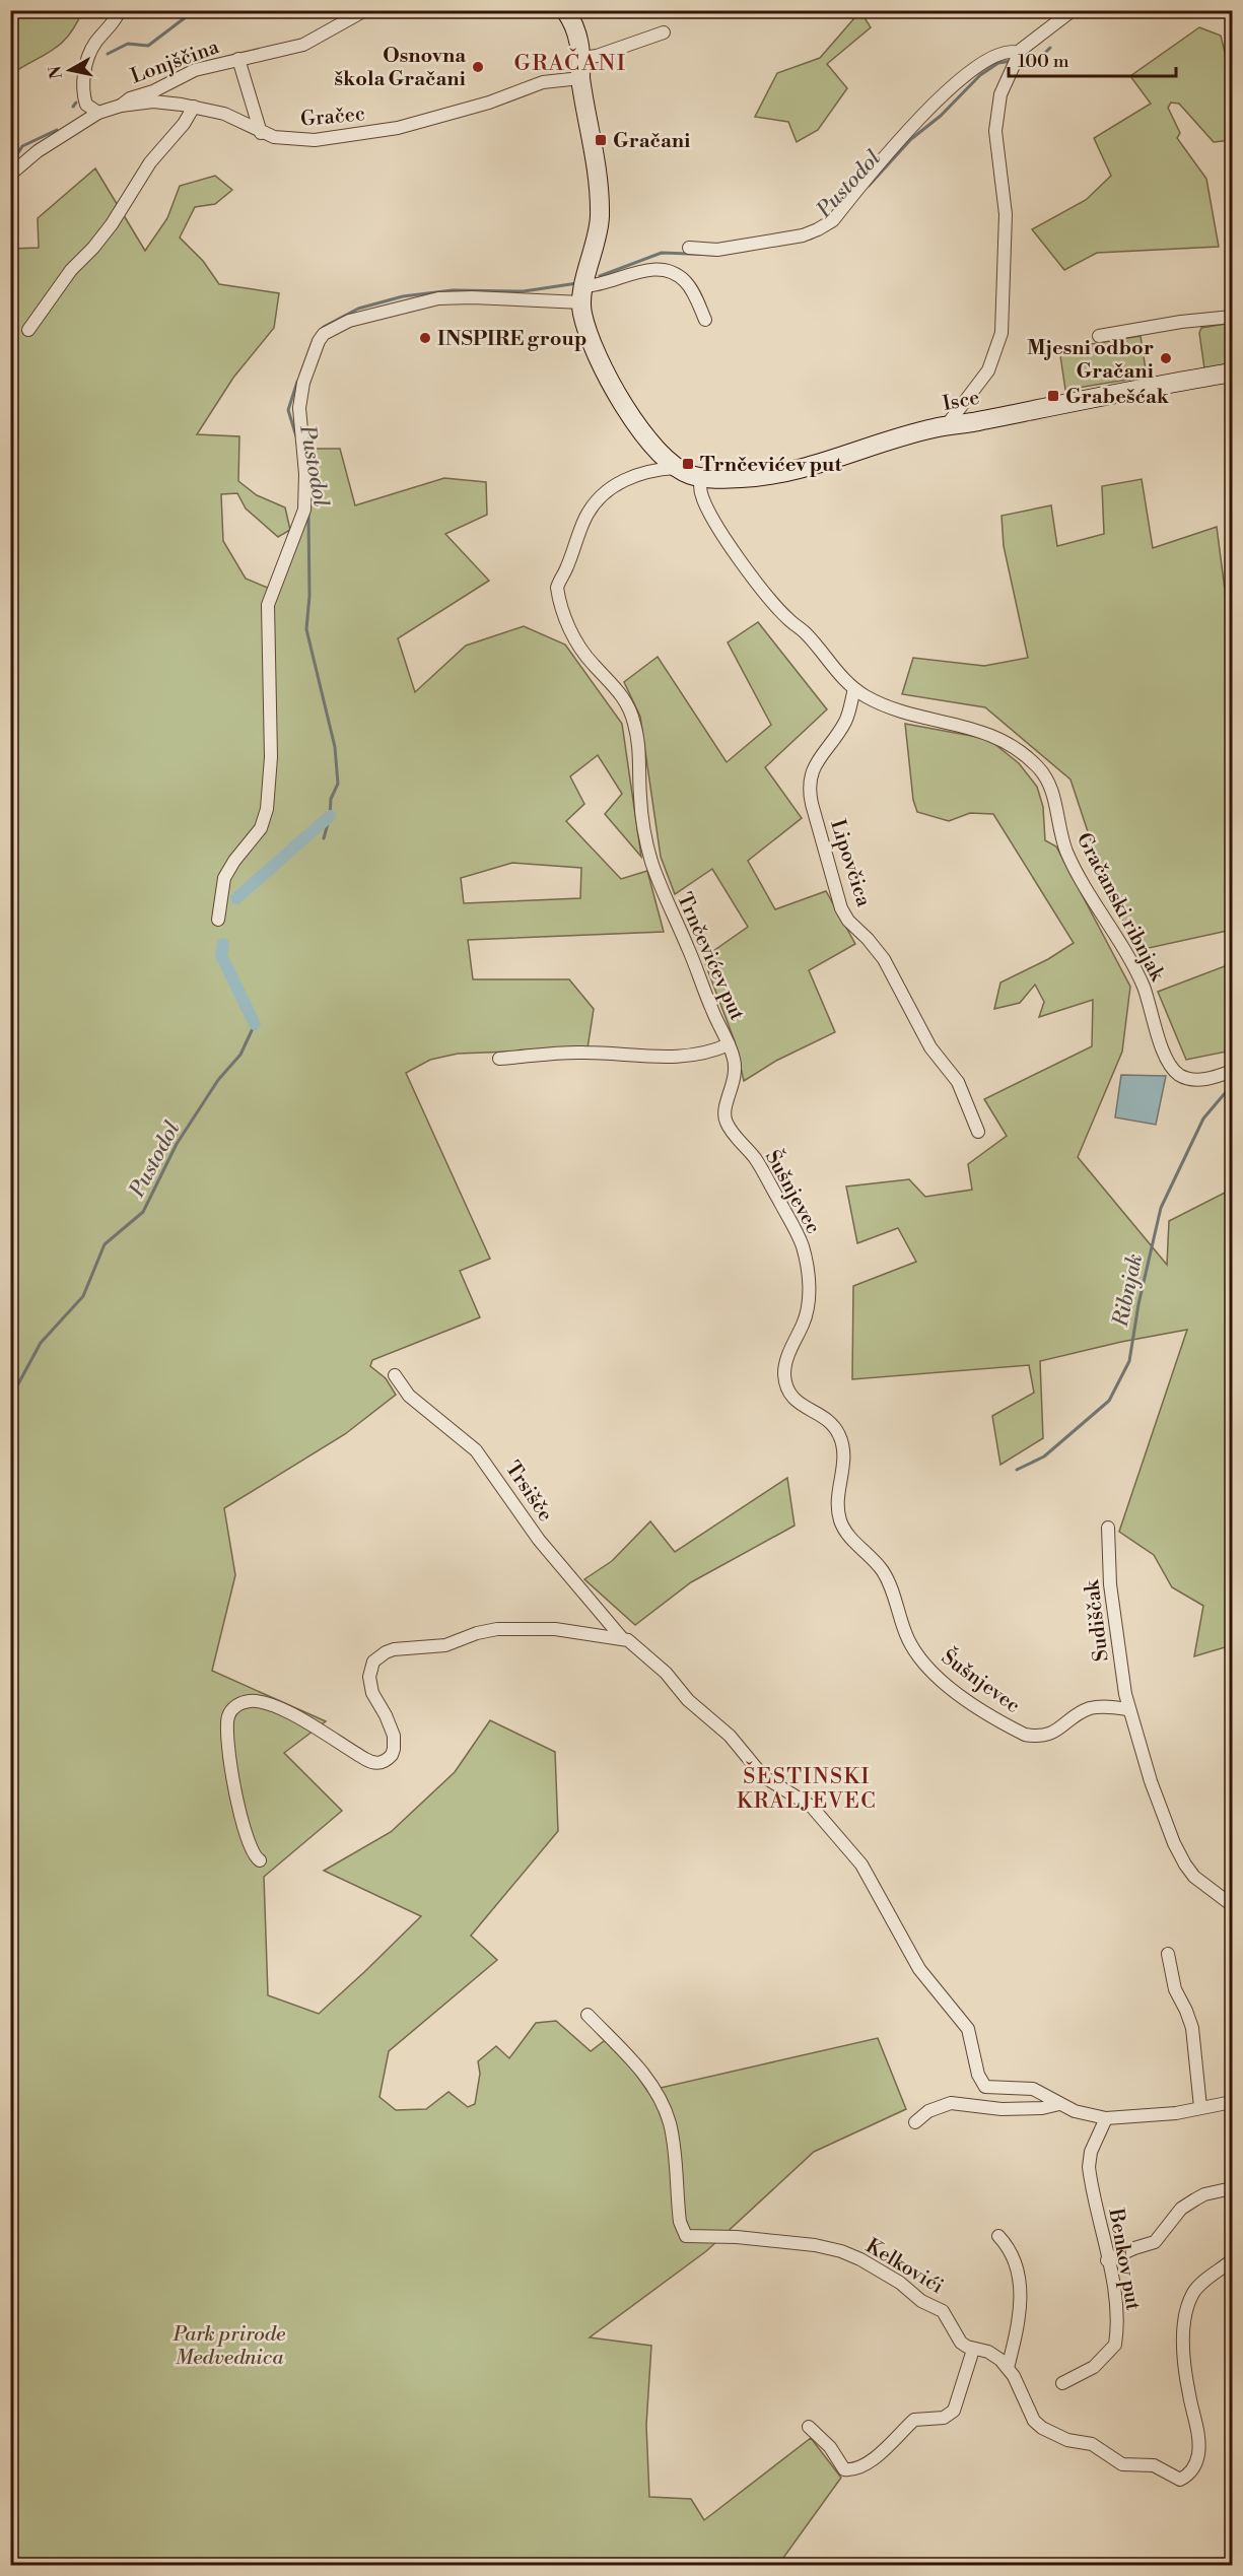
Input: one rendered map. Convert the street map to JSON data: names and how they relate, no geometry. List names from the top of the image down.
{
  "streets": {
    "street": [
      "Lonjščina",
      "Gračec",
      "Isce",
      "Lipovčica",
      "Gračanski ribnjak",
      "Trnčevićev put",
      "Šušnjevec",
      "Trsišče",
      "Sudiščak",
      "Benkov put",
      "Kelkovići"
    ]
  },
  "crossings": [
    ["Lonjščina", "Gračec"],
    ["Isce", "Gračanski ribnjak"],
    ["Lipovčica", "Gračanski ribnjak"],
    ["Trnčevićev put", "Šušnjevec"],
    ["Šušnjevec", "Sudiščak"]
  ],
  "districts": ["GRAČANI", "ŠESTINSKI KRALJEVEC"],
  "water": ["Pustodol", "Ribnjak"],
  "parks": ["Park prirode Medvednica"],
  "places": {
    "other": ["Osnovna škola Gračani", "INSPIRE group", "Mjesni odbor Gračani"],
    "transit": ["Gračani", "Grabešćak", "Trnčevićev put"]
  },
  "scale_bar": "100 m",
  "north": "left"
}
